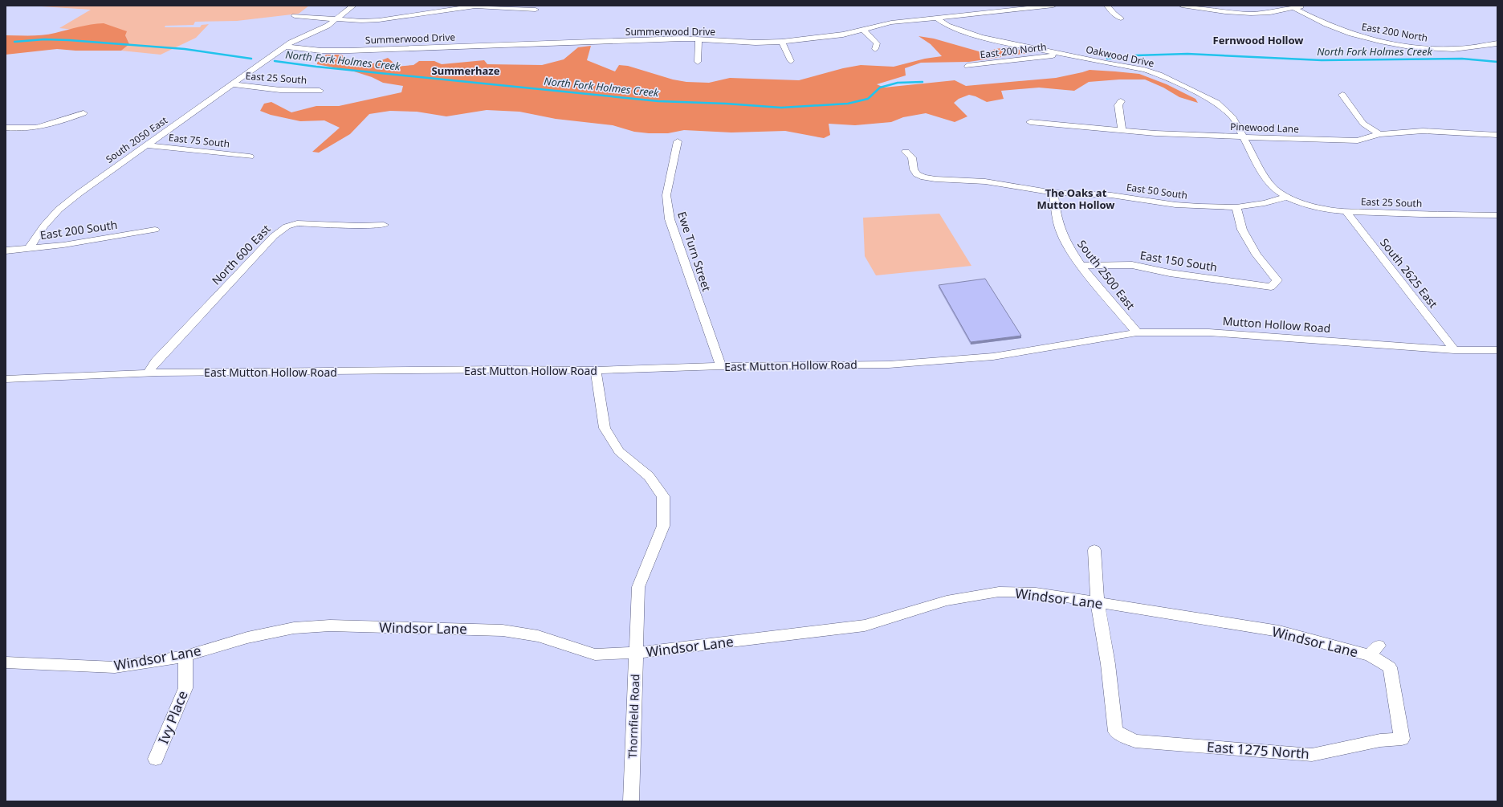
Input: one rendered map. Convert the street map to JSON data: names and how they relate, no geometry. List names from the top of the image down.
{
  "streets": {
    "street": [
      "Summerwood Drive",
      "East 200 North",
      "Oakwood Drive",
      "East 25 South",
      "Pinewood Lane",
      "South 2050 East",
      "East 75 South",
      "East 50 South",
      "East 200 South",
      "Ewe Turn Street",
      "North 600 East",
      "East 150 South",
      "South 2625 East",
      "South 2500 East",
      "Mutton Hollow Road",
      "East Mutton Hollow Road",
      "Windsor Lane",
      "Thornfield Road",
      "Ivy Place",
      "East 1275 North"
    ]
  },
  "crossings": [
    ["Summerwood Drive", "Oakwood Drive"],
    ["Summerwood Drive", "South 2050 East"],
    ["East 200 North", "Oakwood Drive"],
    ["Oakwood Drive", "East 25 South"],
    ["Oakwood Drive", "Pinewood Lane"],
    ["East 25 South", "South 2050 East"],
    ["East 25 South", "East 50 South"],
    ["East 25 South", "South 2625 East"],
    ["South 2050 East", "East 75 South"],
    ["South 2050 East", "East 200 South"],
    ["East 50 South", "East 150 South"],
    ["East 50 South", "South 2500 East"],
    ["Ewe Turn Street", "East Mutton Hollow Road"],
    ["North 600 East", "East Mutton Hollow Road"],
    ["East 150 South", "South 2500 East"],
    ["South 2625 East", "Mutton Hollow Road"],
    ["South 2500 East", "Mutton Hollow Road"],
    ["Mutton Hollow Road", "East Mutton Hollow Road"],
    ["East Mutton Hollow Road", "Thornfield Road"],
    ["Windsor Lane", "Thornfield Road"],
    ["Windsor Lane", "Ivy Place"],
    ["Windsor Lane", "East 1275 North"]
  ],
  "districts": ["Fernwood Hollow", "Summerhaze", "The Oaks at Mutton Hollow"],
  "water": ["North Fork Holmes Creek"]
}
